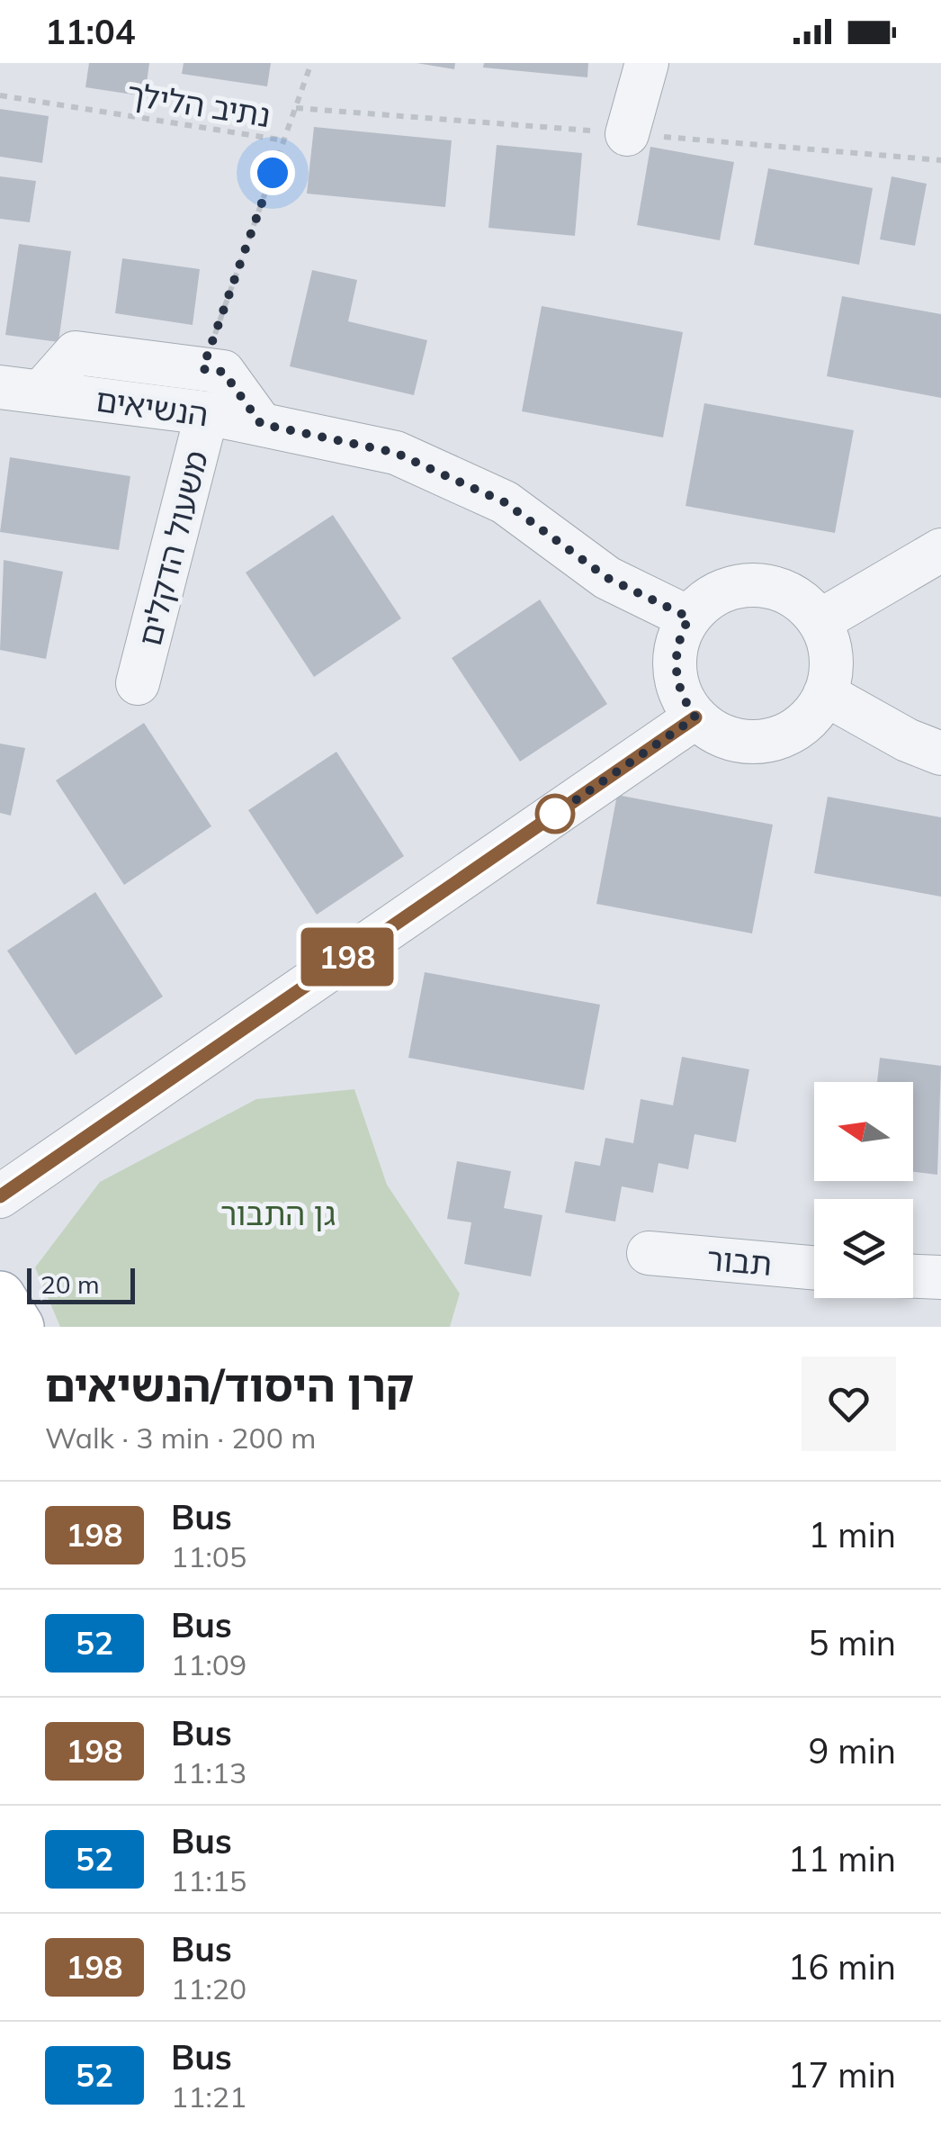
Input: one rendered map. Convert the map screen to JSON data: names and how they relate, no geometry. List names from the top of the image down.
{
  "streets": {
    "street": ["הנשיאים", "משעול הדקלים", "תבור"],
    "path": ["נתיב הלילך"]
  },
  "crossings": [
    ["הנשיאים", "משעול הדקלים"]
  ],
  "parks": ["גן התבור"],
  "lines": ["bus line 198"],
  "scale_bar": "20 m",
  "north": "left",
  "page": {
    "status": "11:04",
    "on_map": "198",
    "scale": "20 m",
    "heading": ["קרן היסוד/הנשיאים", "Walk · 3 min · 200 m"],
    "list": [
      {
        "mark": "198",
        "name": "Bus",
        "note": "11:05",
        "value": "1 min"
      },
      {
        "mark": "52",
        "name": "Bus",
        "note": "11:09",
        "value": "5 min"
      },
      {
        "mark": "198",
        "name": "Bus",
        "note": "11:13",
        "value": "9 min"
      },
      {
        "mark": "52",
        "name": "Bus",
        "note": "11:15",
        "value": "11 min"
      },
      {
        "mark": "198",
        "name": "Bus",
        "note": "11:20",
        "value": "16 min"
      },
      {
        "mark": "52",
        "name": "Bus",
        "note": "11:21",
        "value": "17 min"
      }
    ]
  }
}
